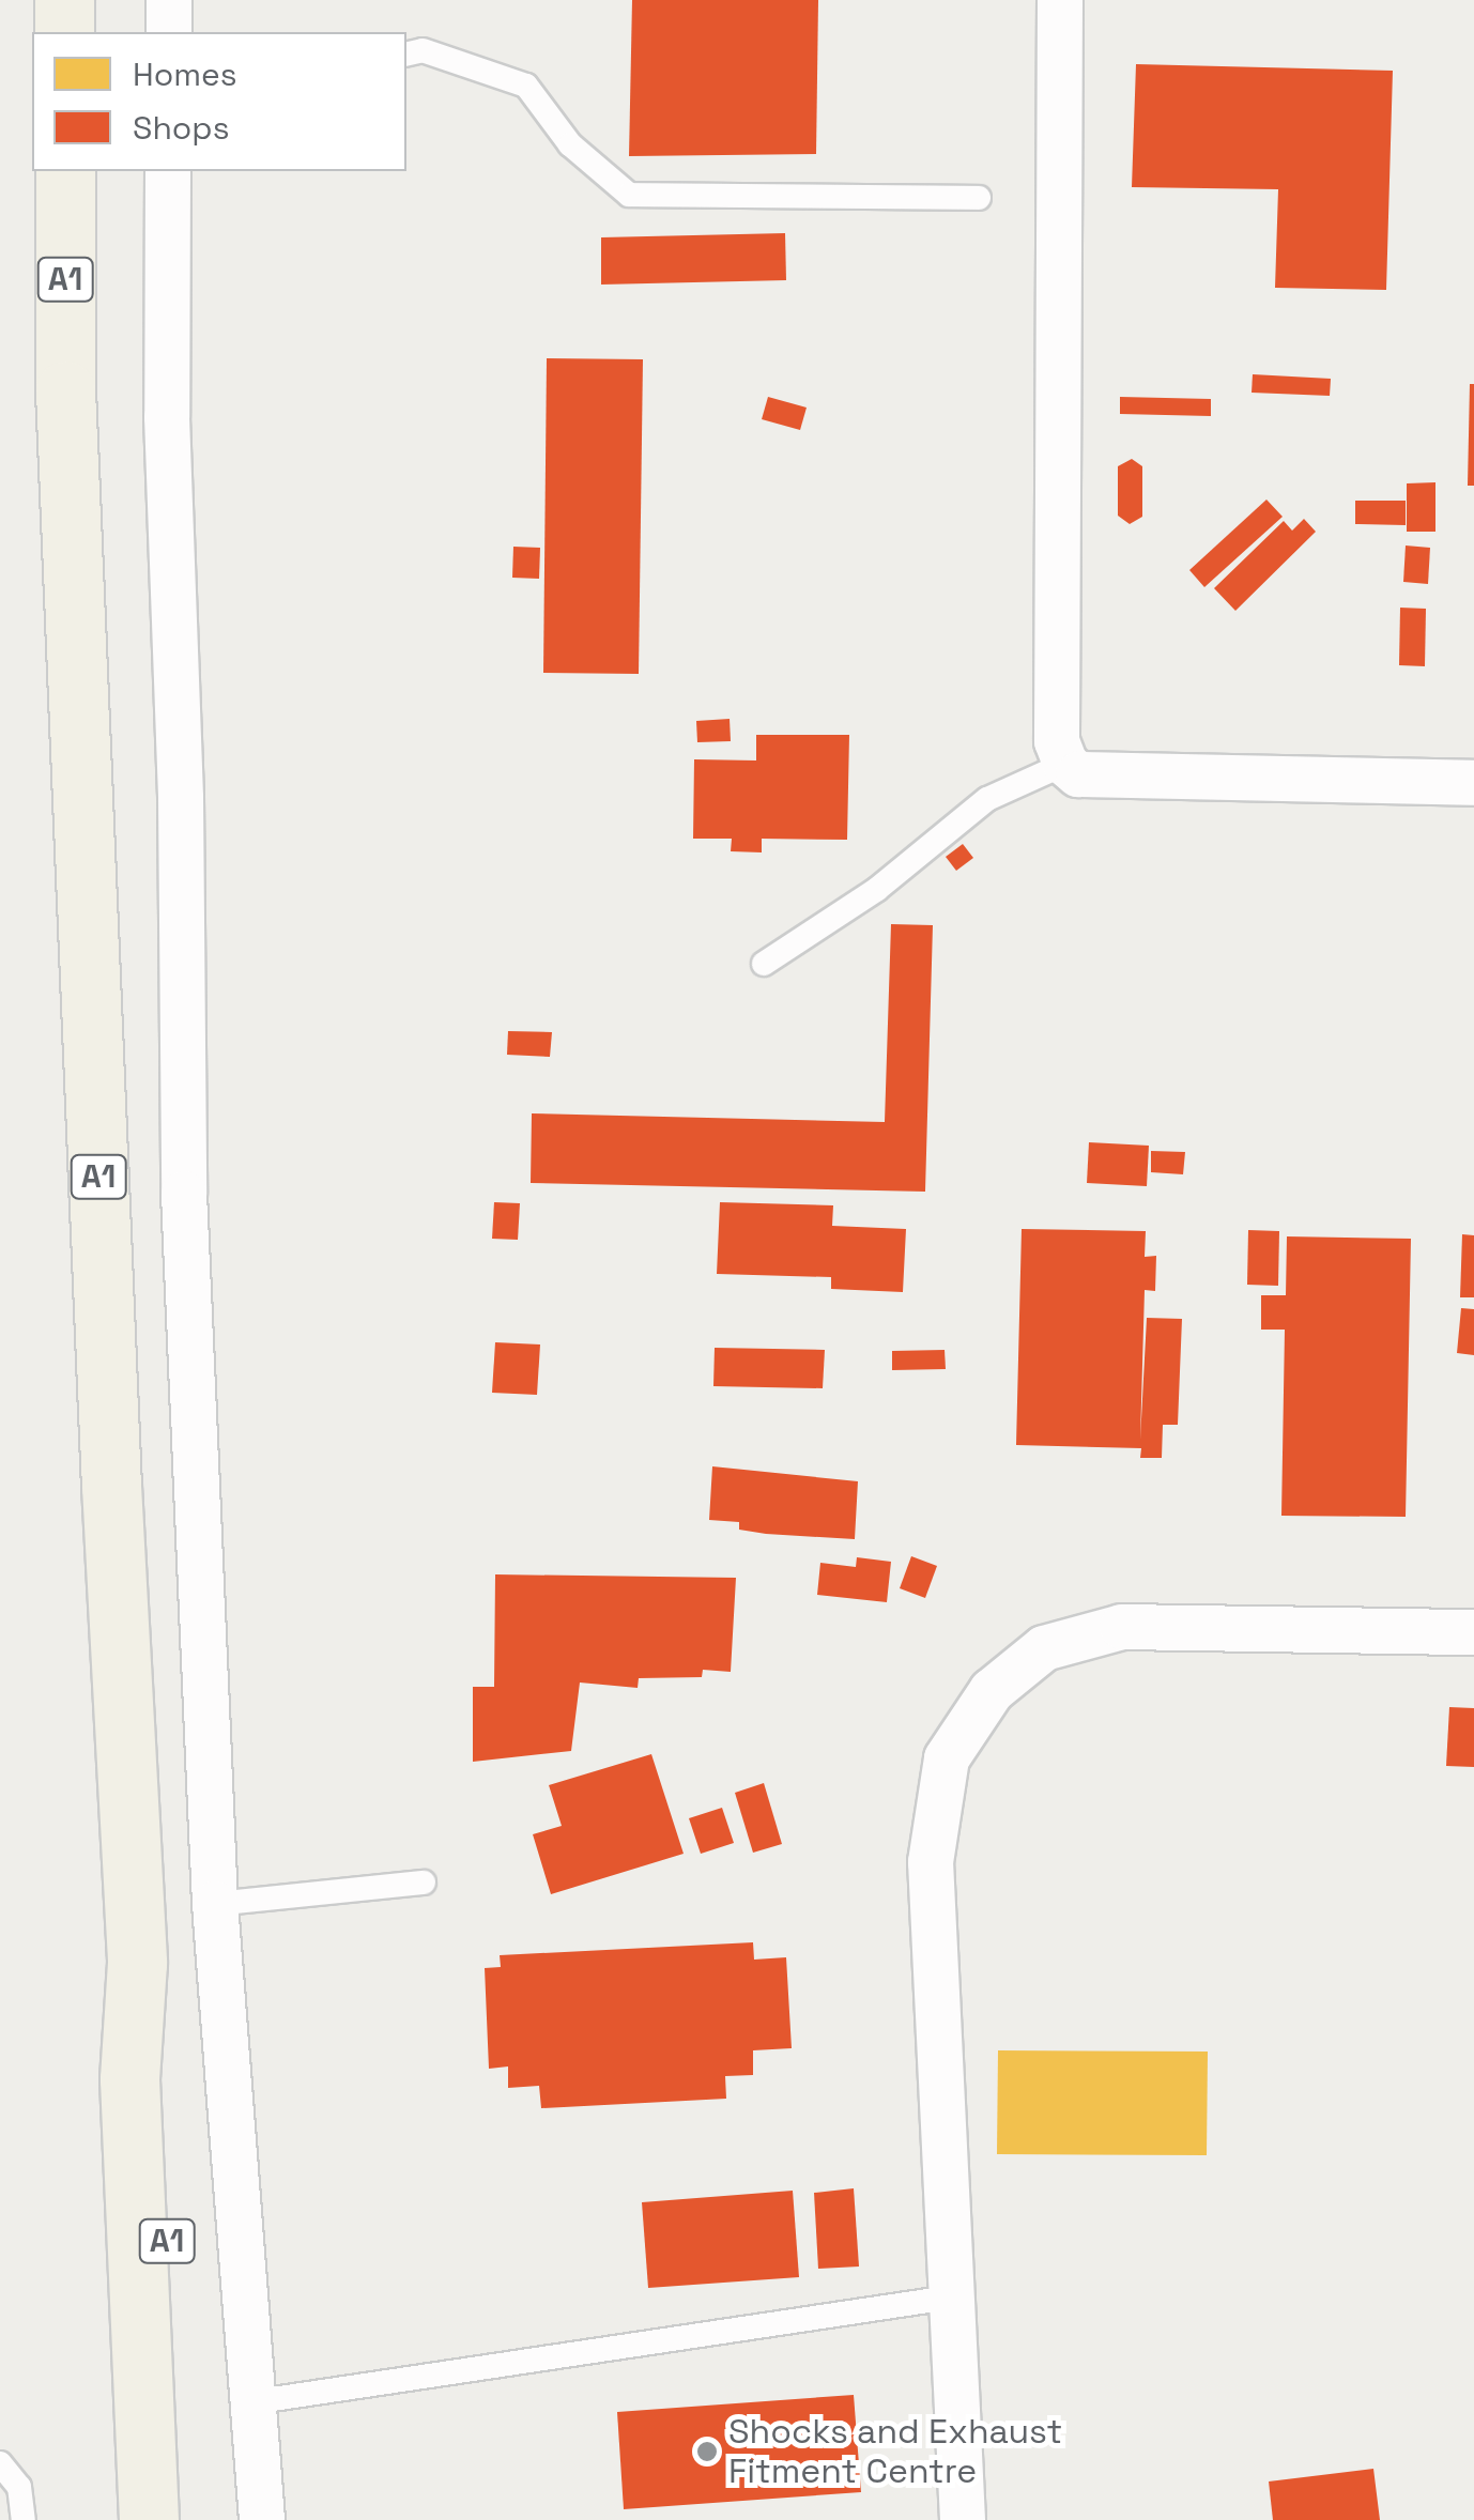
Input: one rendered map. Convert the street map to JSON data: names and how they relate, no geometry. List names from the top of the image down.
{
  "streets": {
    "highway": ["A1"]
  },
  "places": ["Shocks and Exhaust Fitment Centre"],
  "legend": ["Homes", "Shops"]
}
